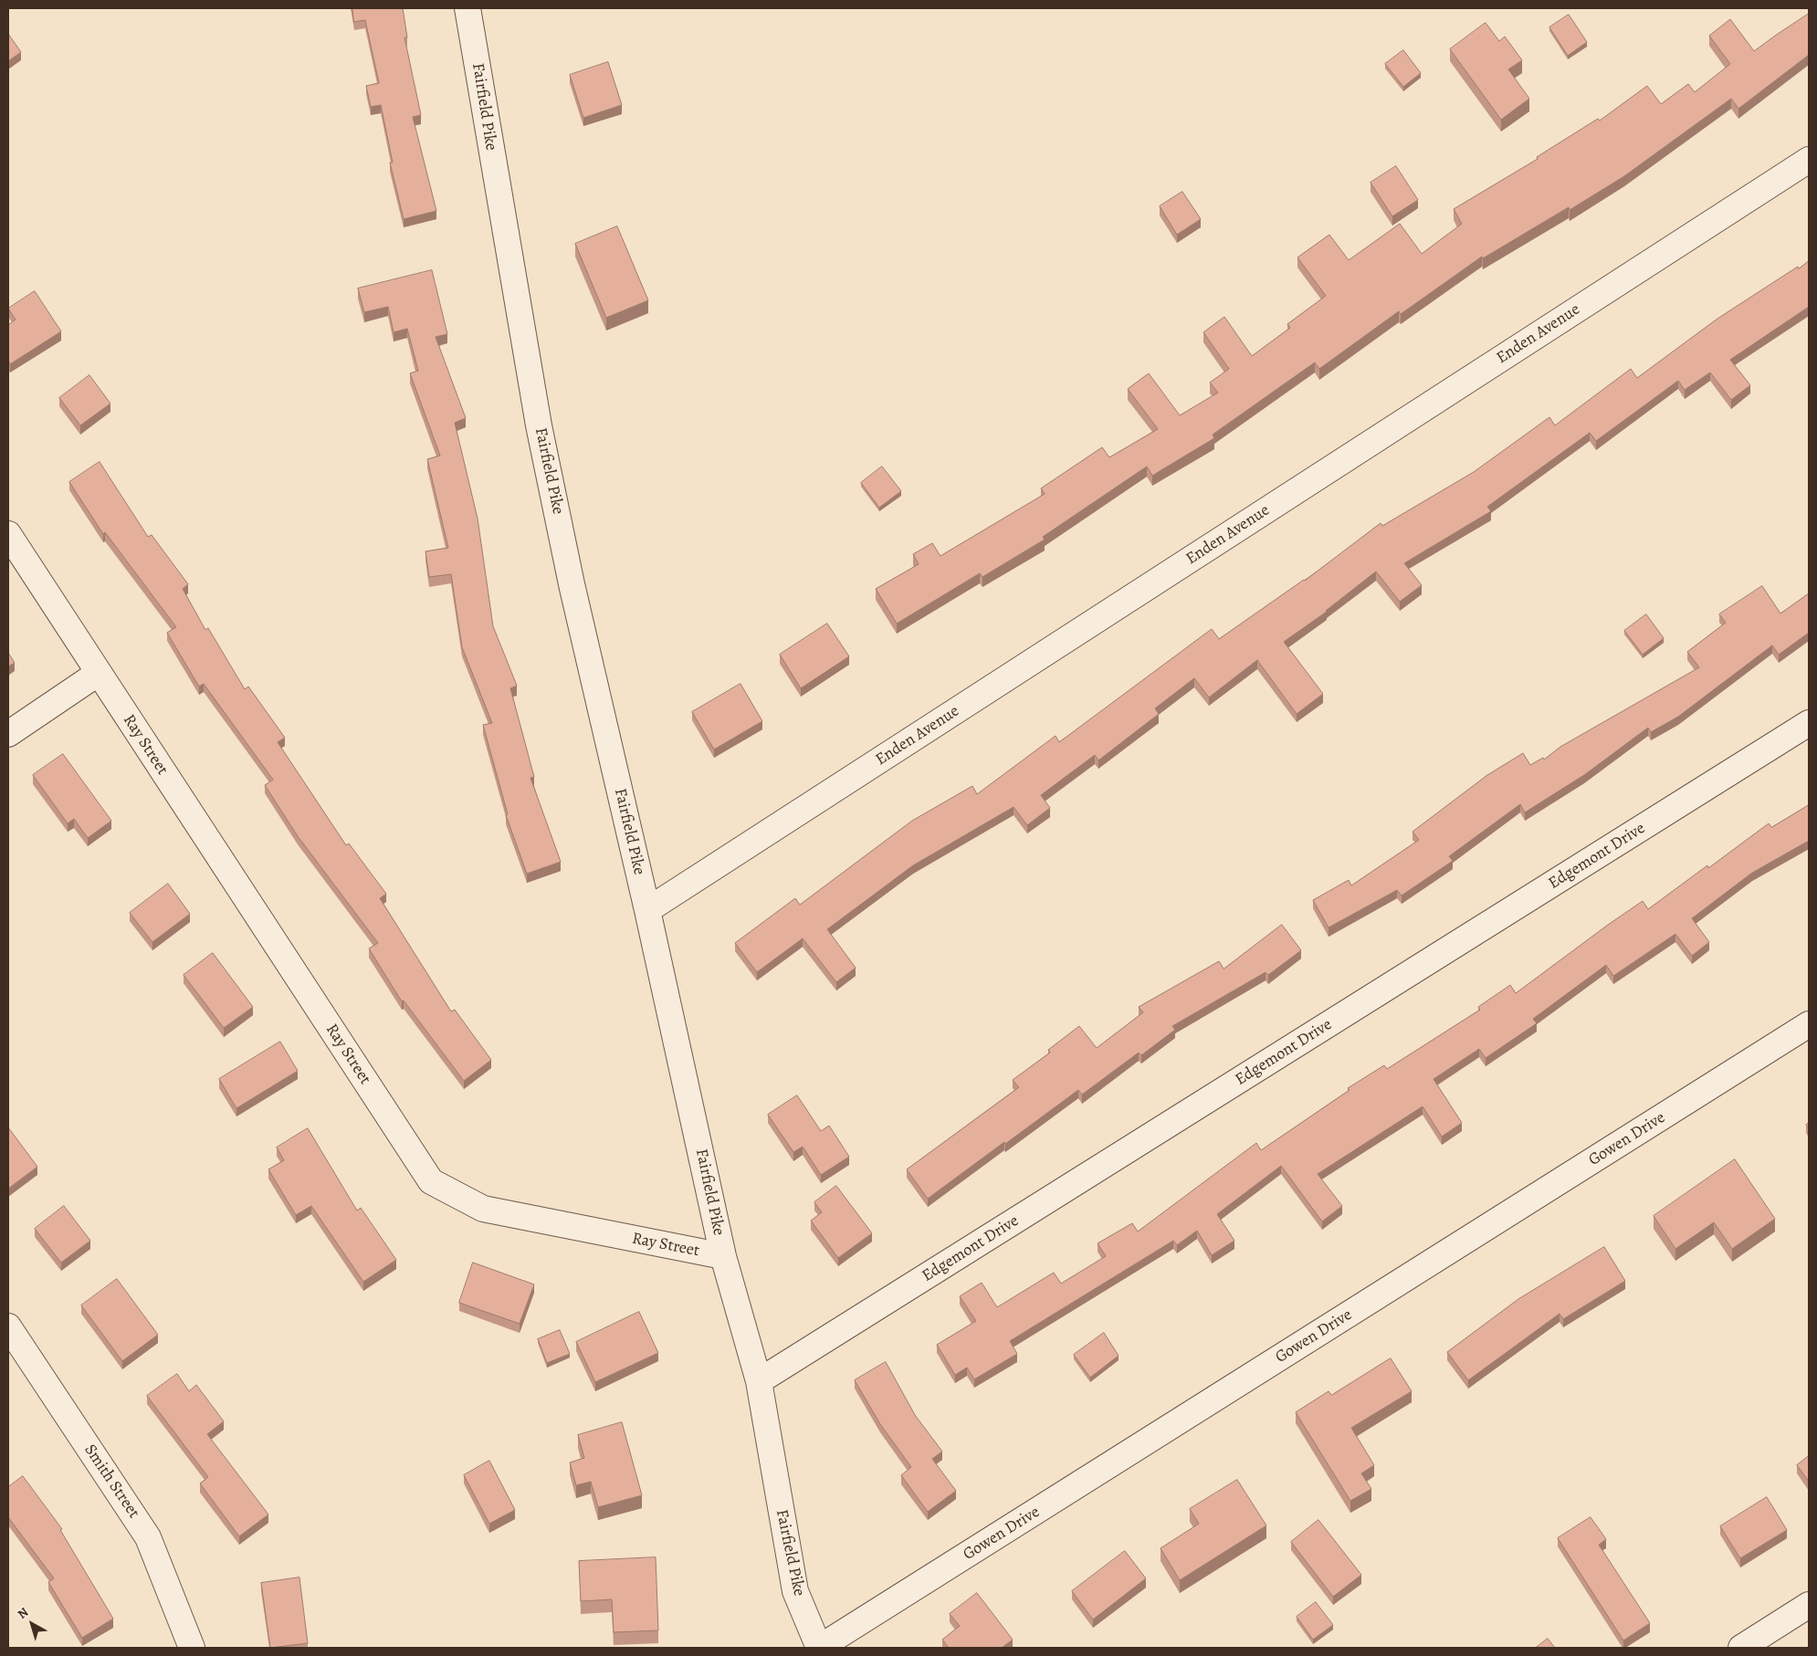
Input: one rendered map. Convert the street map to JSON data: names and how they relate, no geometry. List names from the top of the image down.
{
  "streets": {
    "street": [
      "Fairfield Pike",
      "Enden Avenue",
      "Ray Street",
      "Edgemont Drive",
      "Gowen Drive",
      "Smith Street"
    ]
  },
  "crossings": [
    ["Fairfield Pike", "Enden Avenue"],
    ["Fairfield Pike", "Ray Street"],
    ["Fairfield Pike", "Edgemont Drive"],
    ["Fairfield Pike", "Gowen Drive"]
  ],
  "north": "top left"
}
